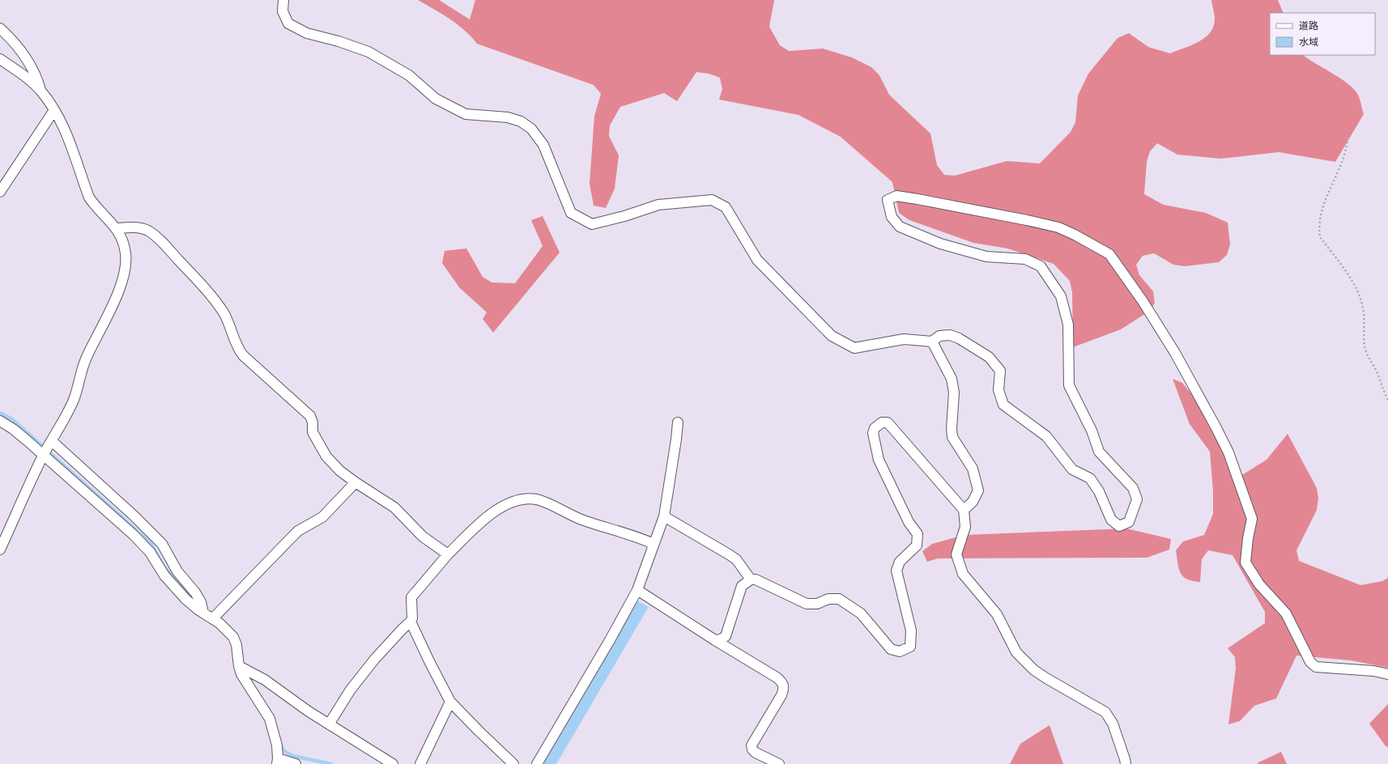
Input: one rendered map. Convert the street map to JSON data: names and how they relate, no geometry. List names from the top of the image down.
{
  "legend": ["道路", "水域"]
}
